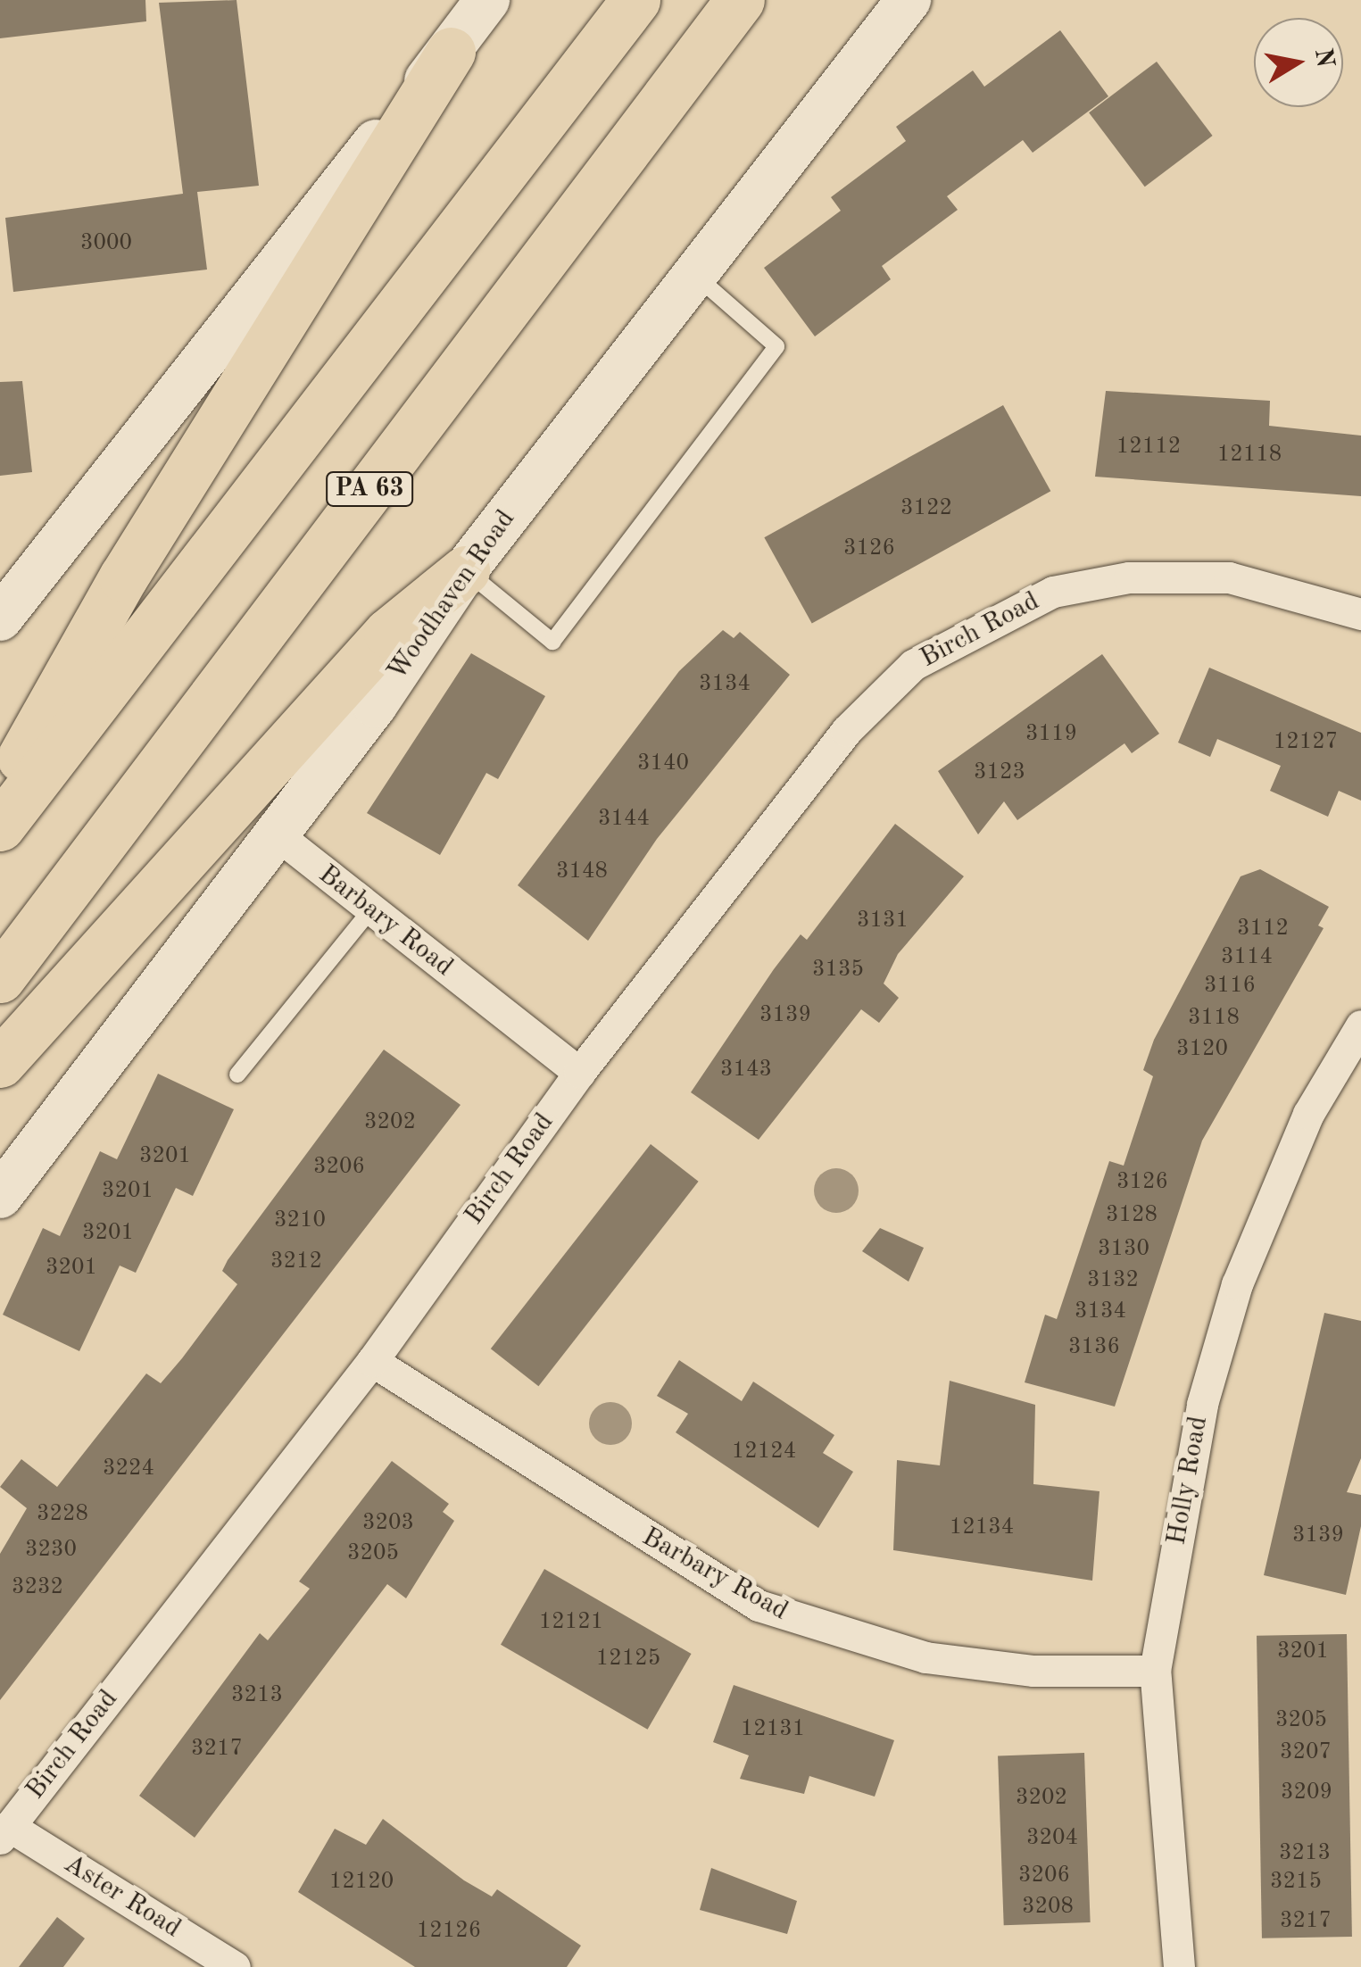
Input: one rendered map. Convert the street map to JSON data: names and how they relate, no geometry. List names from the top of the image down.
{
  "streets": {
    "highway": ["PA 63"],
    "main road": ["Woodhaven Road"],
    "street": [
      "Birch Road",
      "Barbary Road",
      "Holly Road",
      "Aster Road"
    ]
  },
  "crossings": [
    ["Woodhaven Road", "Barbary Road"],
    ["Birch Road", "Barbary Road"],
    ["Birch Road", "Aster Road"],
    ["Barbary Road", "Holly Road"]
  ],
  "house_numbers": [
    "3000",
    "12112",
    "12118",
    "3122",
    "3126",
    "3134",
    "3119",
    "12127",
    "3140",
    "3123",
    "3144",
    "3148",
    "3131",
    "3112",
    "3114",
    "3135",
    "3116",
    "3139",
    "3118",
    "3120",
    "3143",
    "3202",
    "3201",
    "3206",
    "3126",
    "3201",
    "3128",
    "3210",
    "3201",
    "3130",
    "3212",
    "3201",
    "3132",
    "3134",
    "3136",
    "12124",
    "3224",
    "3228",
    "3203",
    "12134",
    "3139",
    "3230",
    "3205",
    "3232",
    "12121",
    "3201",
    "12125",
    "3213",
    "3205",
    "12131",
    "3217",
    "3207",
    "3209",
    "3202",
    "3204",
    "3213",
    "3206",
    "12120",
    "3215",
    "3208",
    "3217",
    "12126"
  ],
  "north": "right"
}
